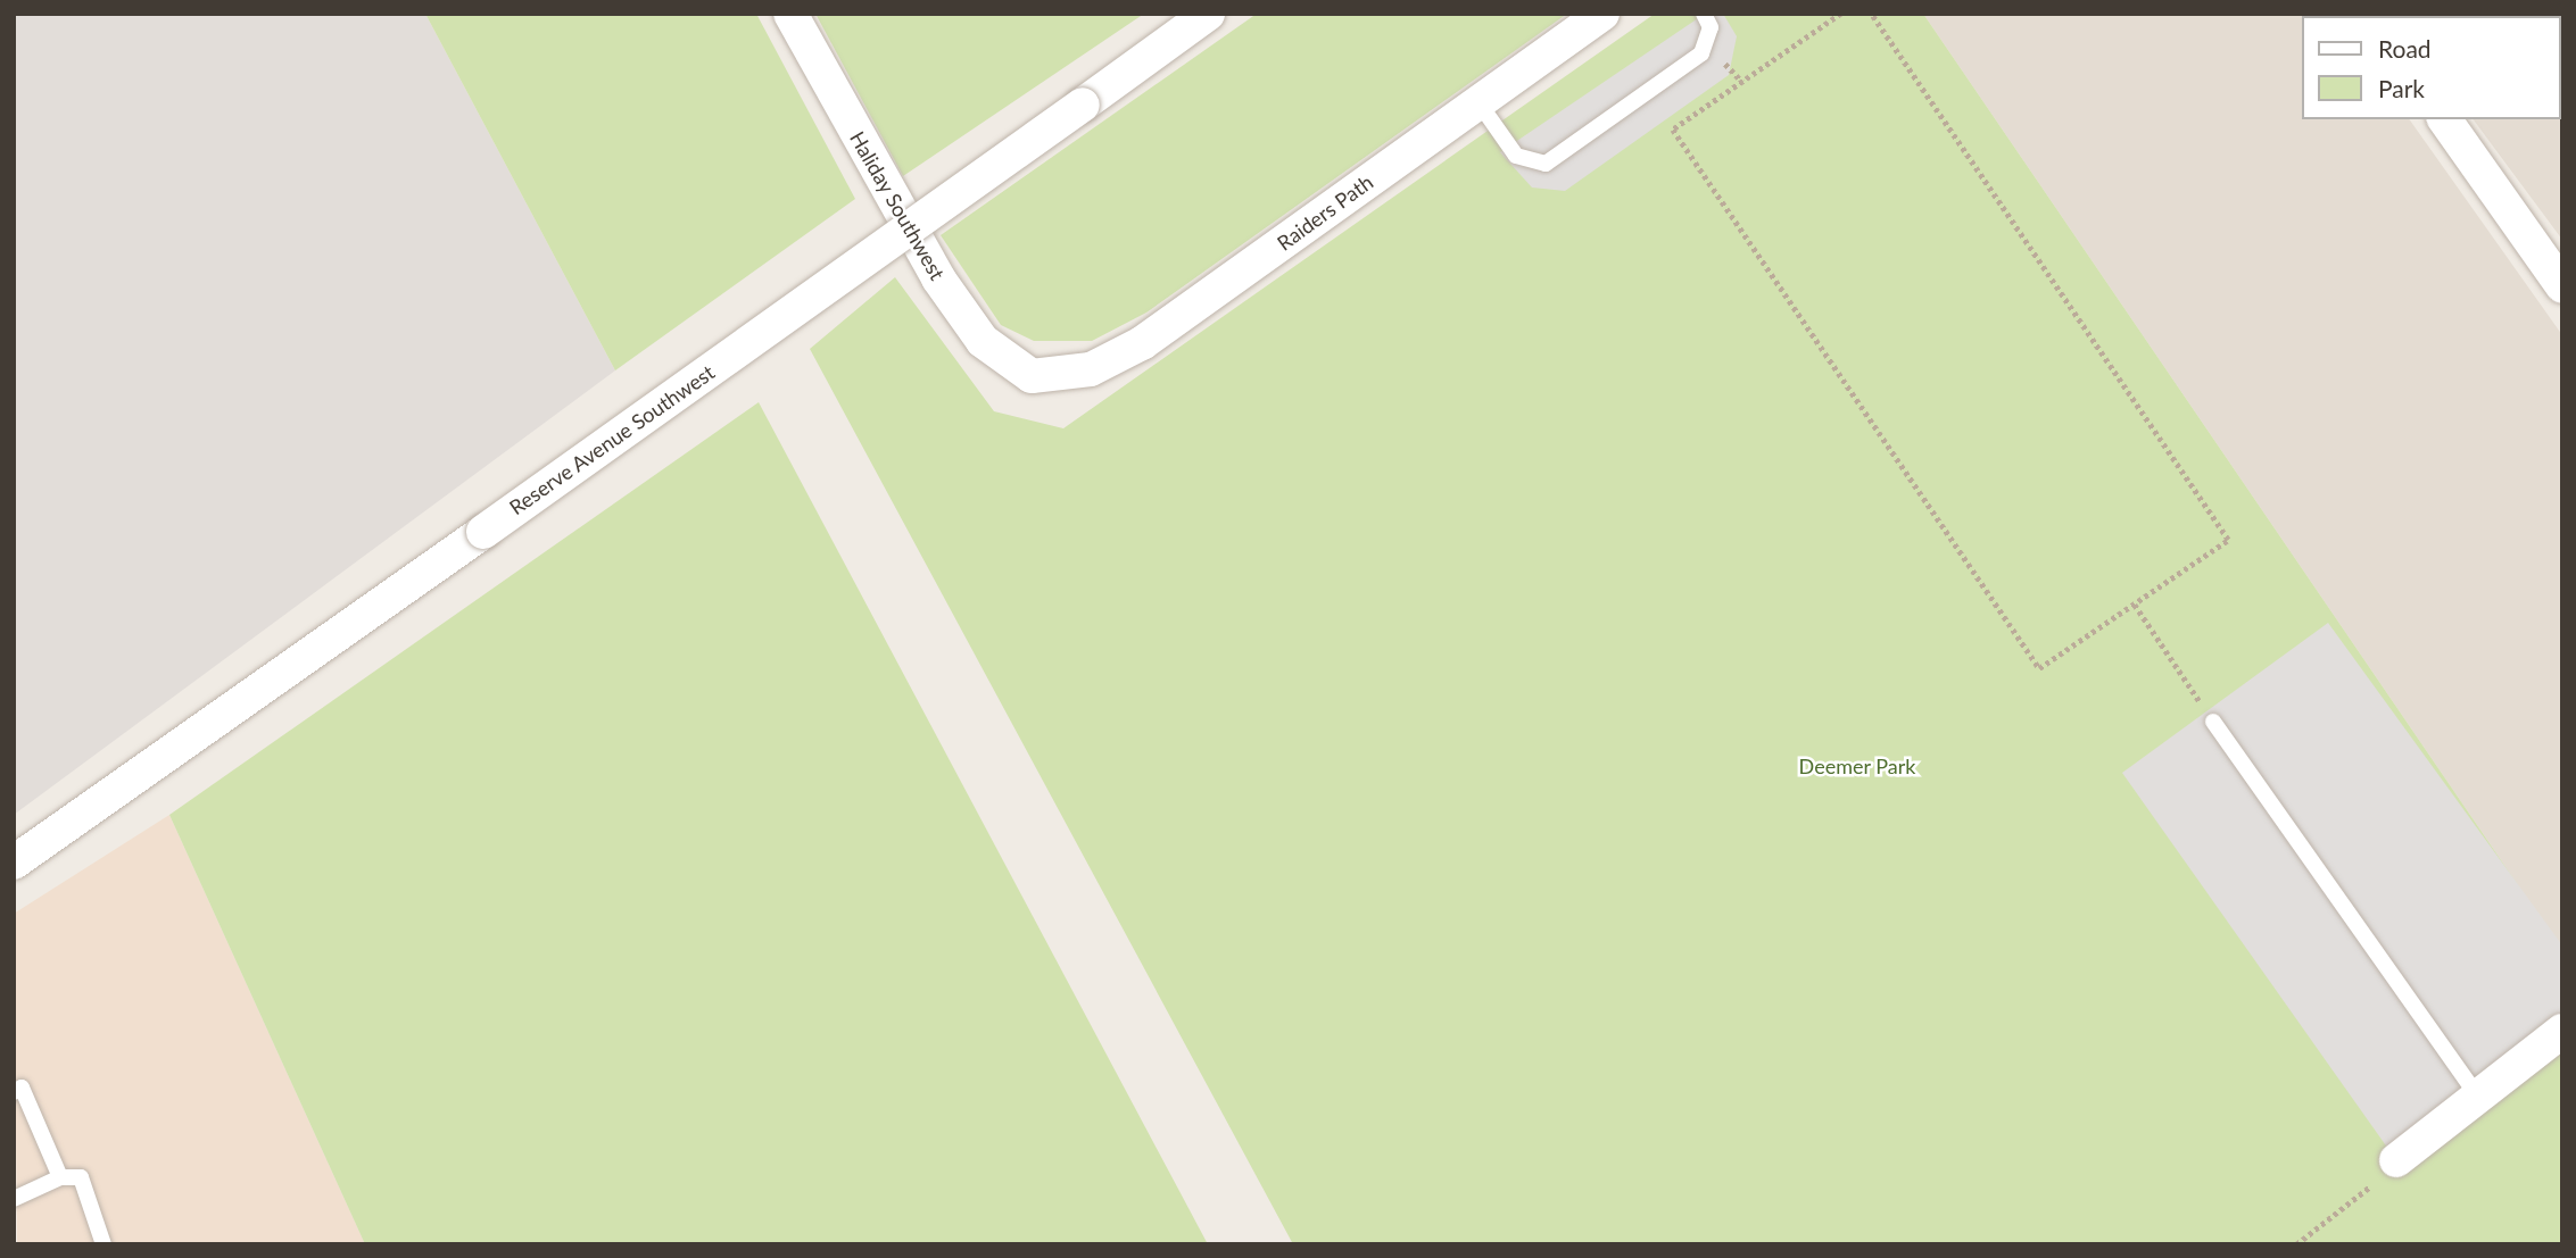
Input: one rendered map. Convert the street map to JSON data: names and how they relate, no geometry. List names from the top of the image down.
{
  "streets": {
    "street": ["Haliday Southwest", "Raiders Path", "Reserve Avenue Southwest"]
  },
  "crossings": [
    ["Haliday Southwest", "Raiders Path"]
  ],
  "parks": ["Deemer Park"],
  "legend": ["Road", "Park"]
}
